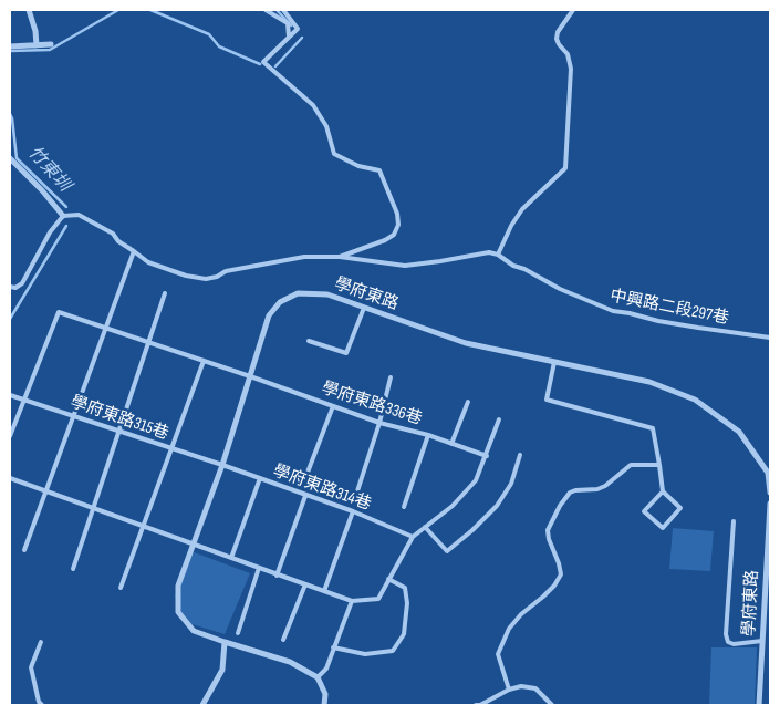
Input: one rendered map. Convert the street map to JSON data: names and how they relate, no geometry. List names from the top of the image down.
{
  "streets": {
    "street": ["學府東路"],
    "lane": [
      "中興路二段297巷",
      "學府東路336巷",
      "學府東路315巷",
      "學府東路314巷"
    ]
  },
  "crossings": [
    ["學府東路", "學府東路336巷"],
    ["學府東路", "學府東路315巷"],
    ["學府東路", "學府東路314巷"],
    ["學府東路336巷", "學府東路315巷"],
    ["學府東路315巷", "學府東路314巷"]
  ],
  "water": ["竹東圳"]
}
